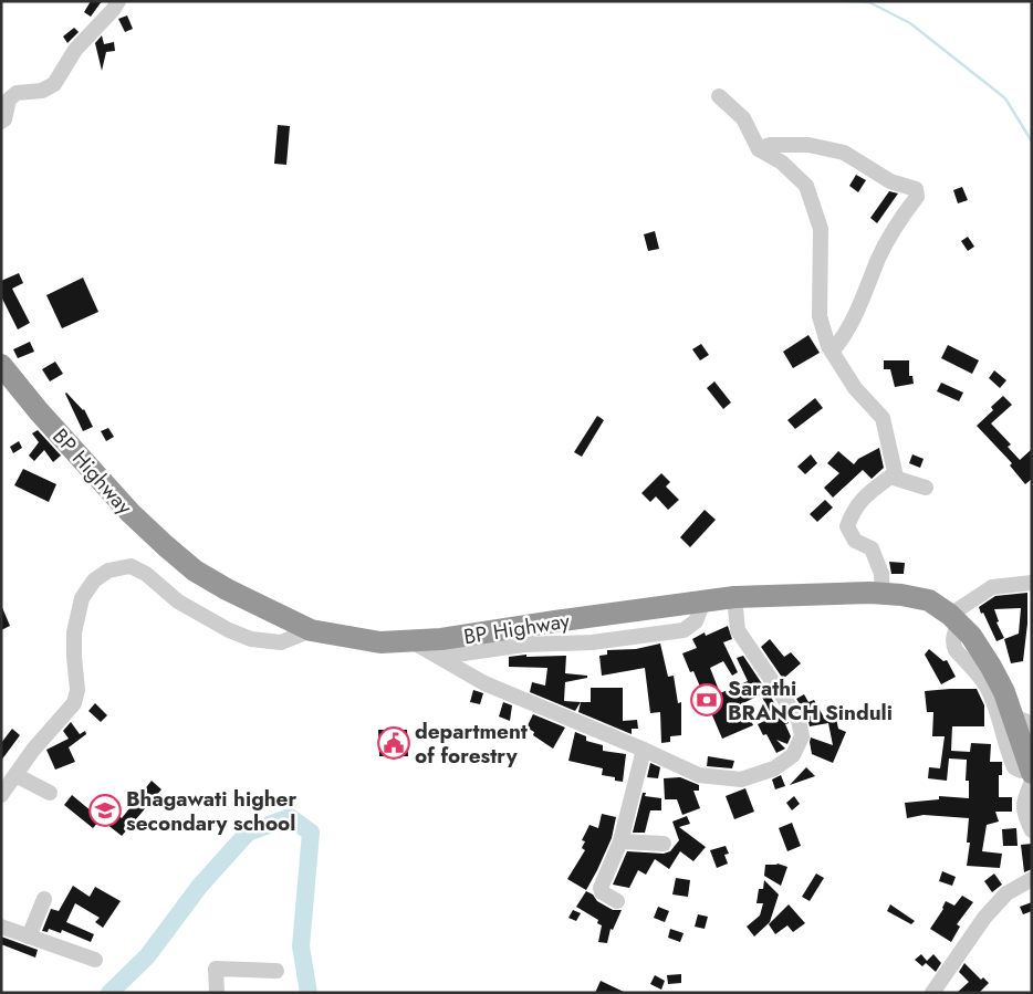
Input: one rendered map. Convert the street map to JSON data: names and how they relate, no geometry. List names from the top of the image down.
{
  "streets": {
    "highway": ["BP Highway"]
  },
  "places": {
    "bank": ["Sarathi BRANCH Sinduli"],
    "public building": ["department of forestry"],
    "school or university": ["Bhagawati higher secondary school"]
  }
}
